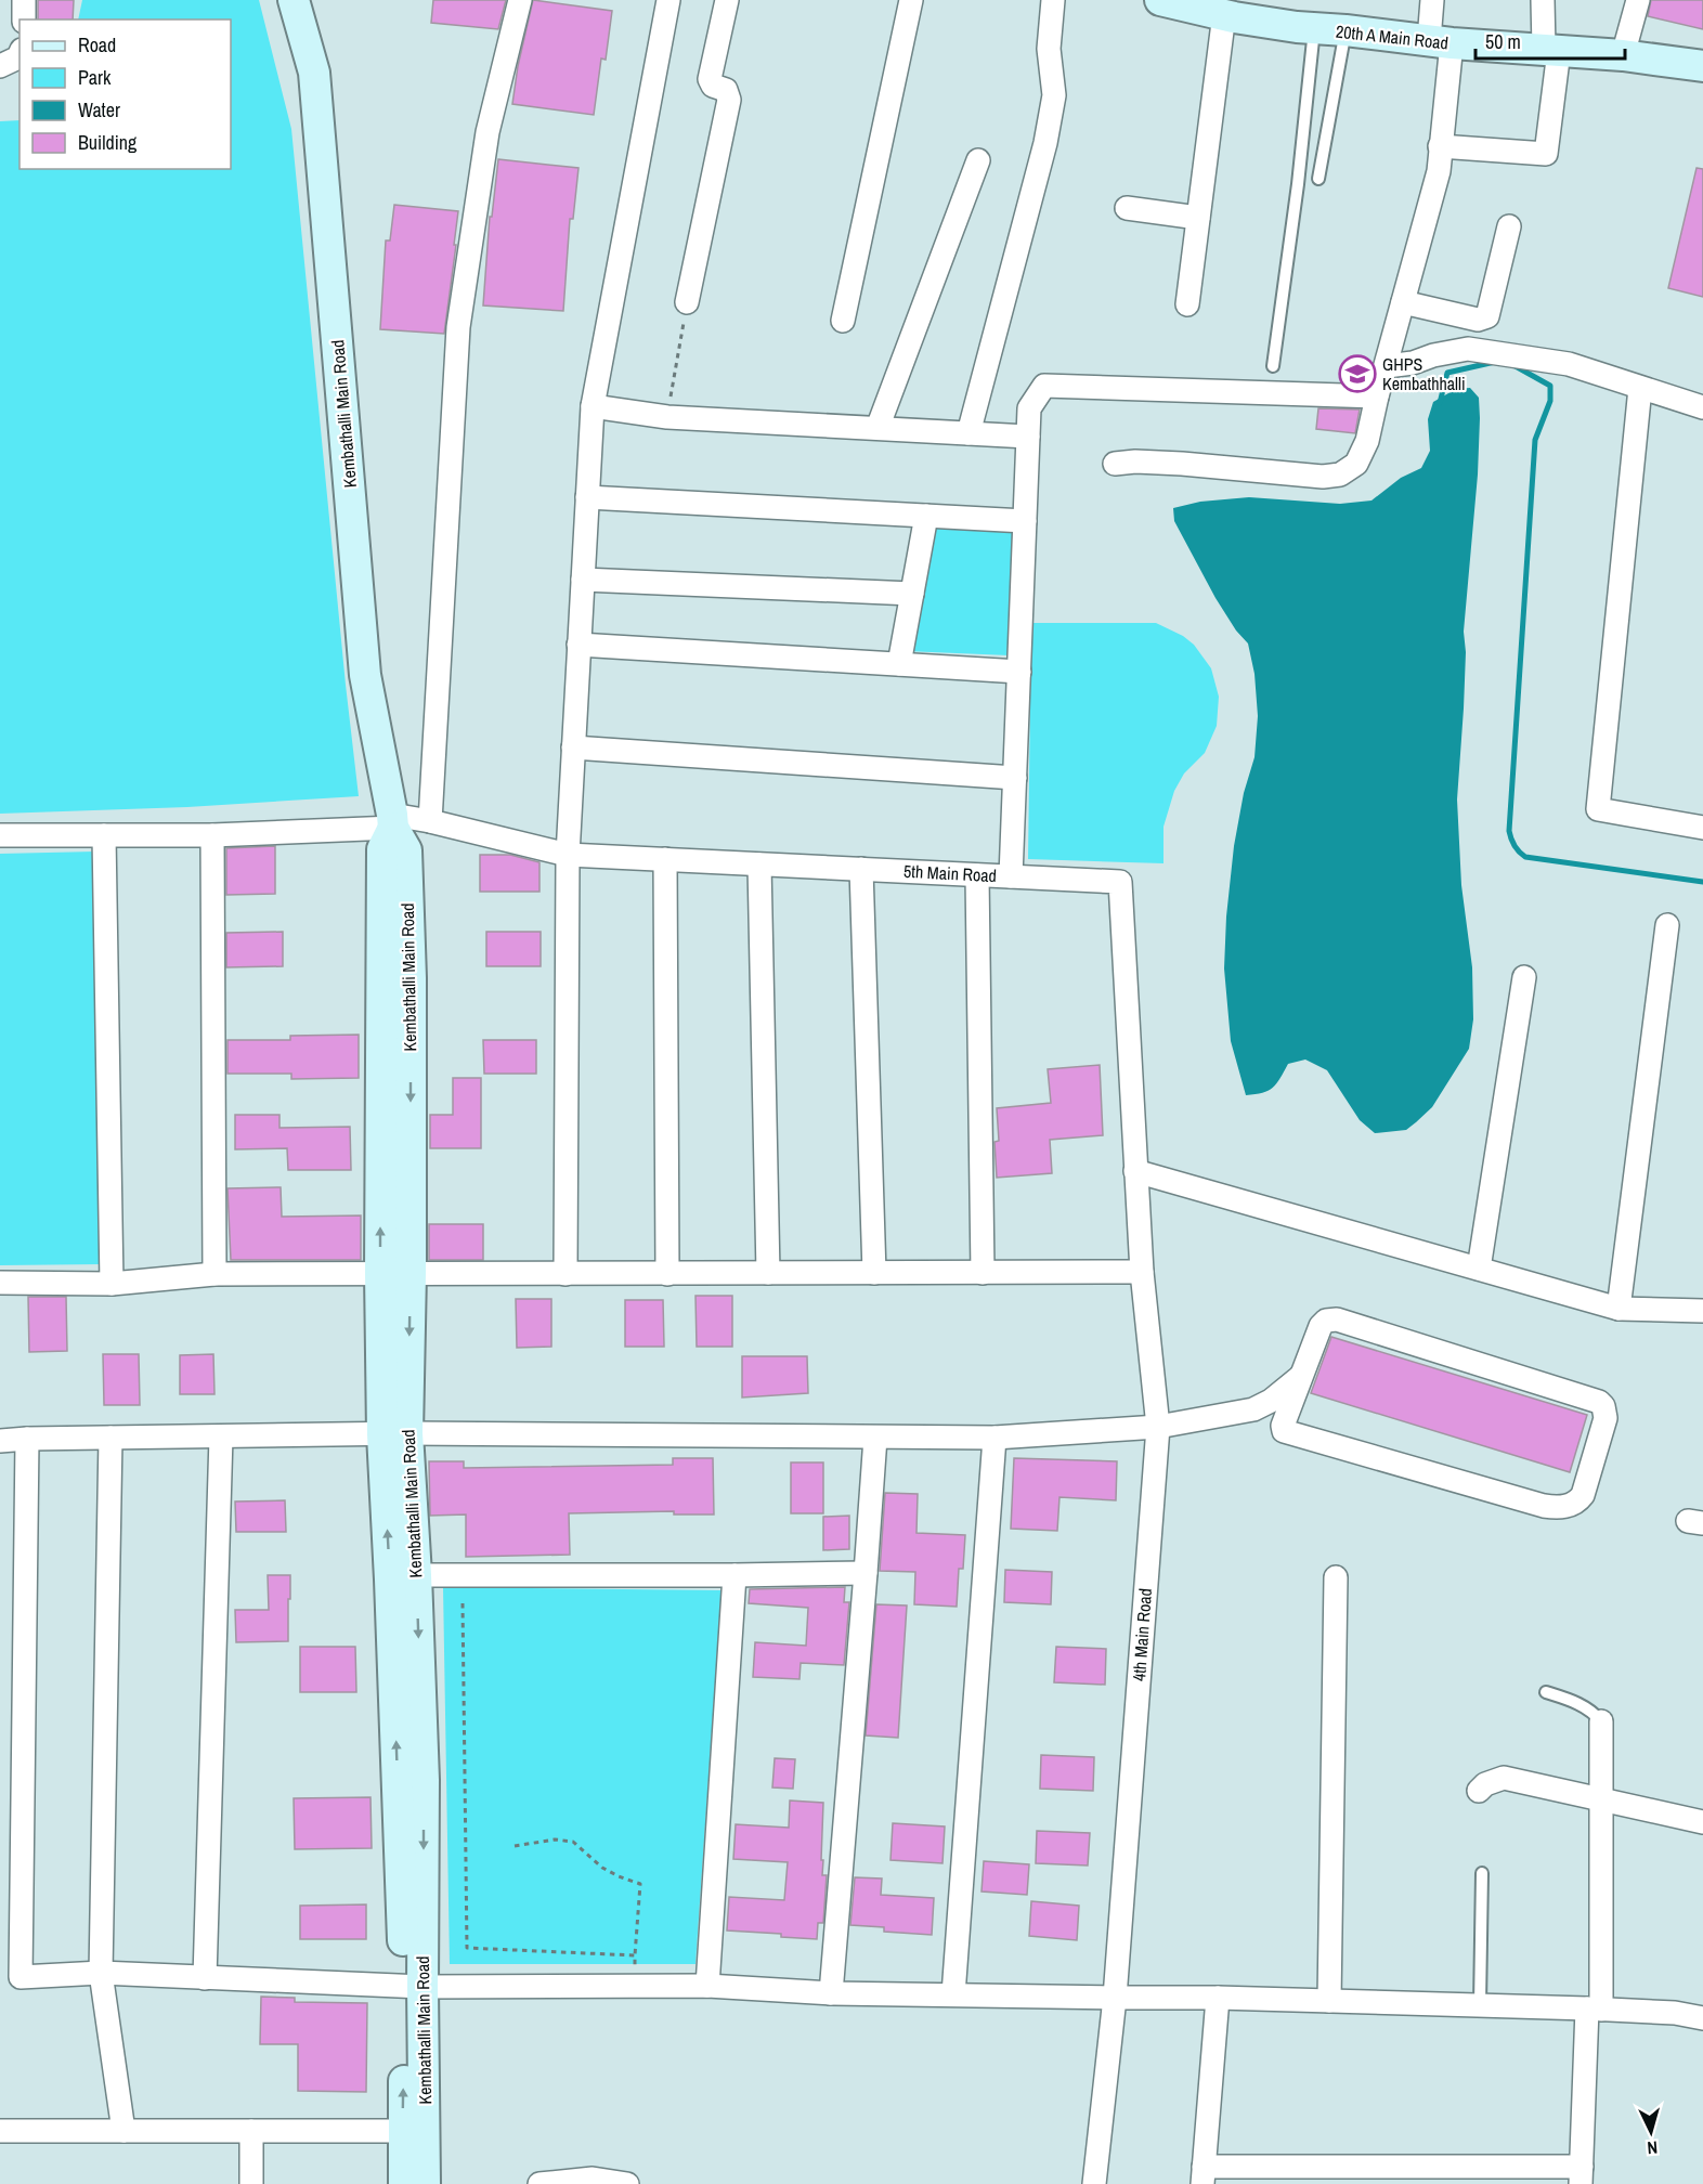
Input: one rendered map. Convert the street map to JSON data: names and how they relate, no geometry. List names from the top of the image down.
{
  "streets": {
    "street": [
      "20th A Main Road",
      "Kembathalli Main Road",
      "5th Main Road",
      "4th Main Road"
    ]
  },
  "crossings": [
    ["Kembathalli Main Road", "5th Main Road"],
    ["5th Main Road", "4th Main Road"]
  ],
  "places": {
    "school or university": ["GHPS Kembathhalli"]
  },
  "legend": [
    "Road",
    "Park",
    "Water",
    "Building"
  ],
  "scale_bar": "50 m",
  "north": "bottom"
}
